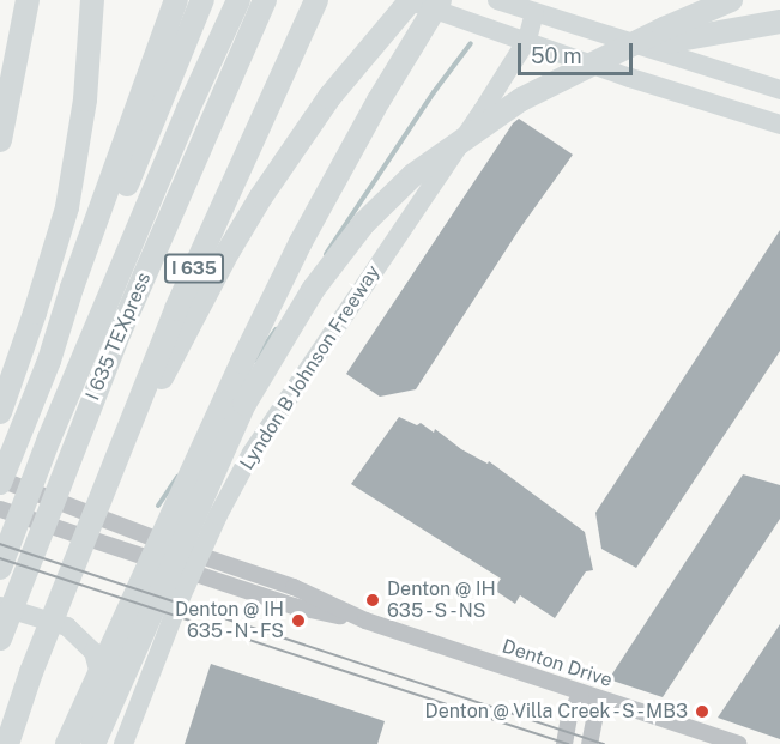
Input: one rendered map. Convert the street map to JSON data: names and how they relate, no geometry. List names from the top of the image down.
{
  "streets": {
    "highway": ["I 635", "I 635 TEXpress"],
    "main road": ["Lyndon B Johnson Freeway"],
    "street": ["Denton Drive"]
  },
  "crossings": [
    ["Lyndon B Johnson Freeway", "Denton Drive"]
  ],
  "places": ["Denton @ IH 635 - S - NS", "Denton @ IH 635 - N - FS", "Denton @ Villa Creek - S - MB3"],
  "scale_bar": "50 m"
}
